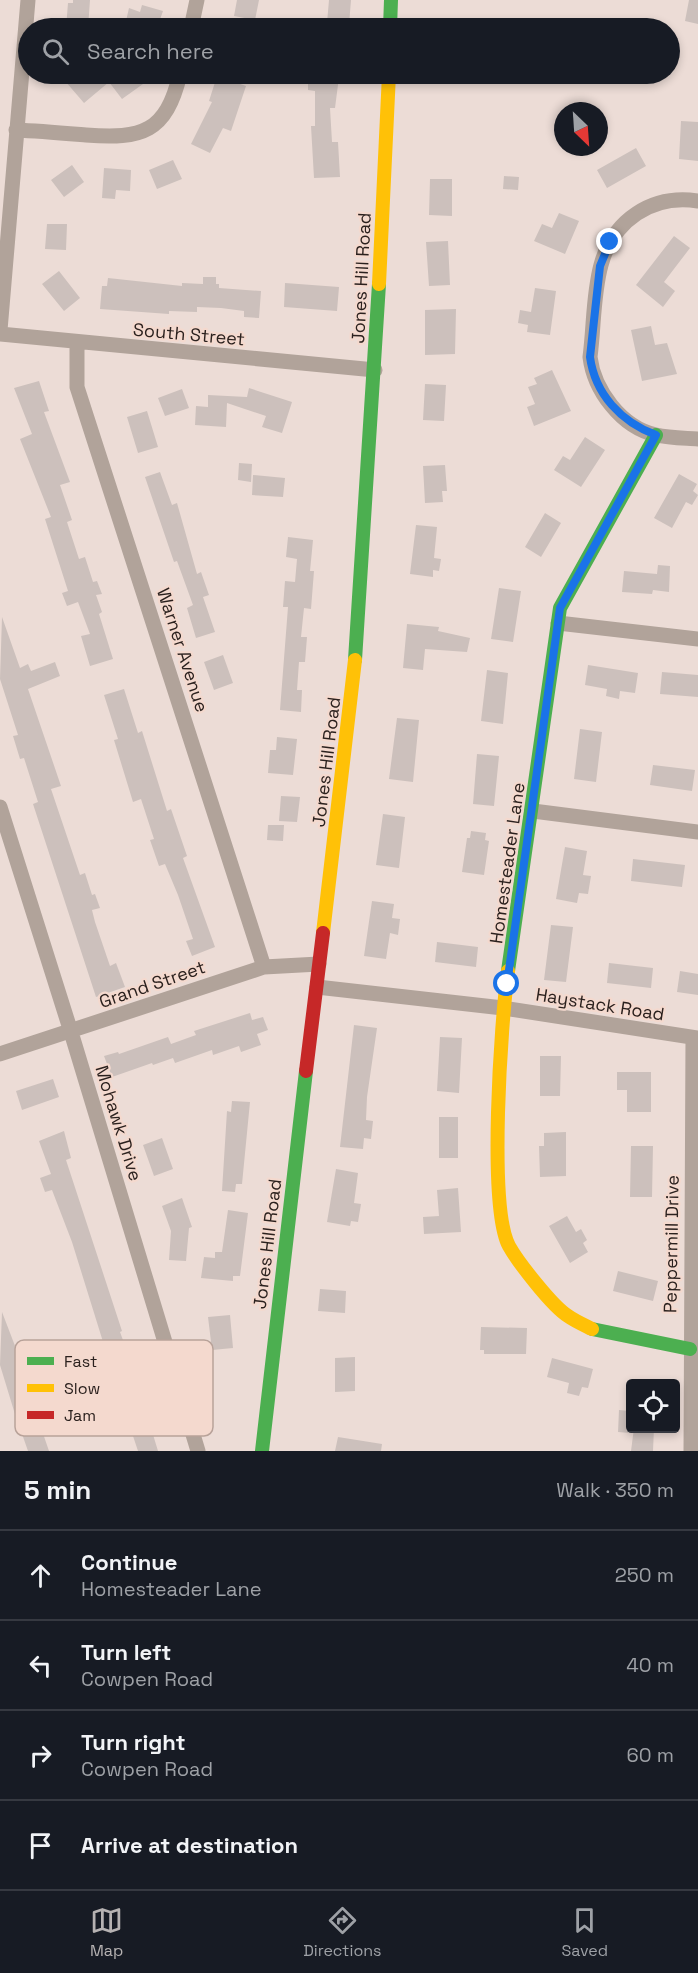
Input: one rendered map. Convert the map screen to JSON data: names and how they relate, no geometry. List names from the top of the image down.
{
  "streets": {
    "main road": ["Jones Hill Road", "Homesteader Lane"],
    "street": [
      "South Street",
      "Warner Avenue",
      "Grand Street",
      "Haystack Road",
      "Mohawk Drive",
      "Peppermill Drive"
    ]
  },
  "crossings": [
    ["Jones Hill Road", "South Street"],
    ["Jones Hill Road", "Grand Street"],
    ["Jones Hill Road", "Haystack Road"],
    ["South Street", "Warner Avenue"],
    ["Warner Avenue", "Grand Street"],
    ["Homesteader Lane", "Haystack Road"],
    ["Homesteader Lane", "Peppermill Drive"],
    ["Grand Street", "Mohawk Drive"],
    ["Haystack Road", "Peppermill Drive"]
  ],
  "legend": ["Fast", "Slow", "Jam"],
  "north": "bottom right",
  "page": {
    "search": "Search here",
    "heading": ["5 min", "Walk · 350 m"],
    "list": [
      ["Continue", "Homesteader Lane", "250 m"],
      ["Turn left", "Cowpen Road", "40 m"],
      ["Turn right", "Cowpen Road", "60 m"],
      "Arrive at destination"
    ],
    "nav": ["Map", "Directions", "Saved"]
  }
}
